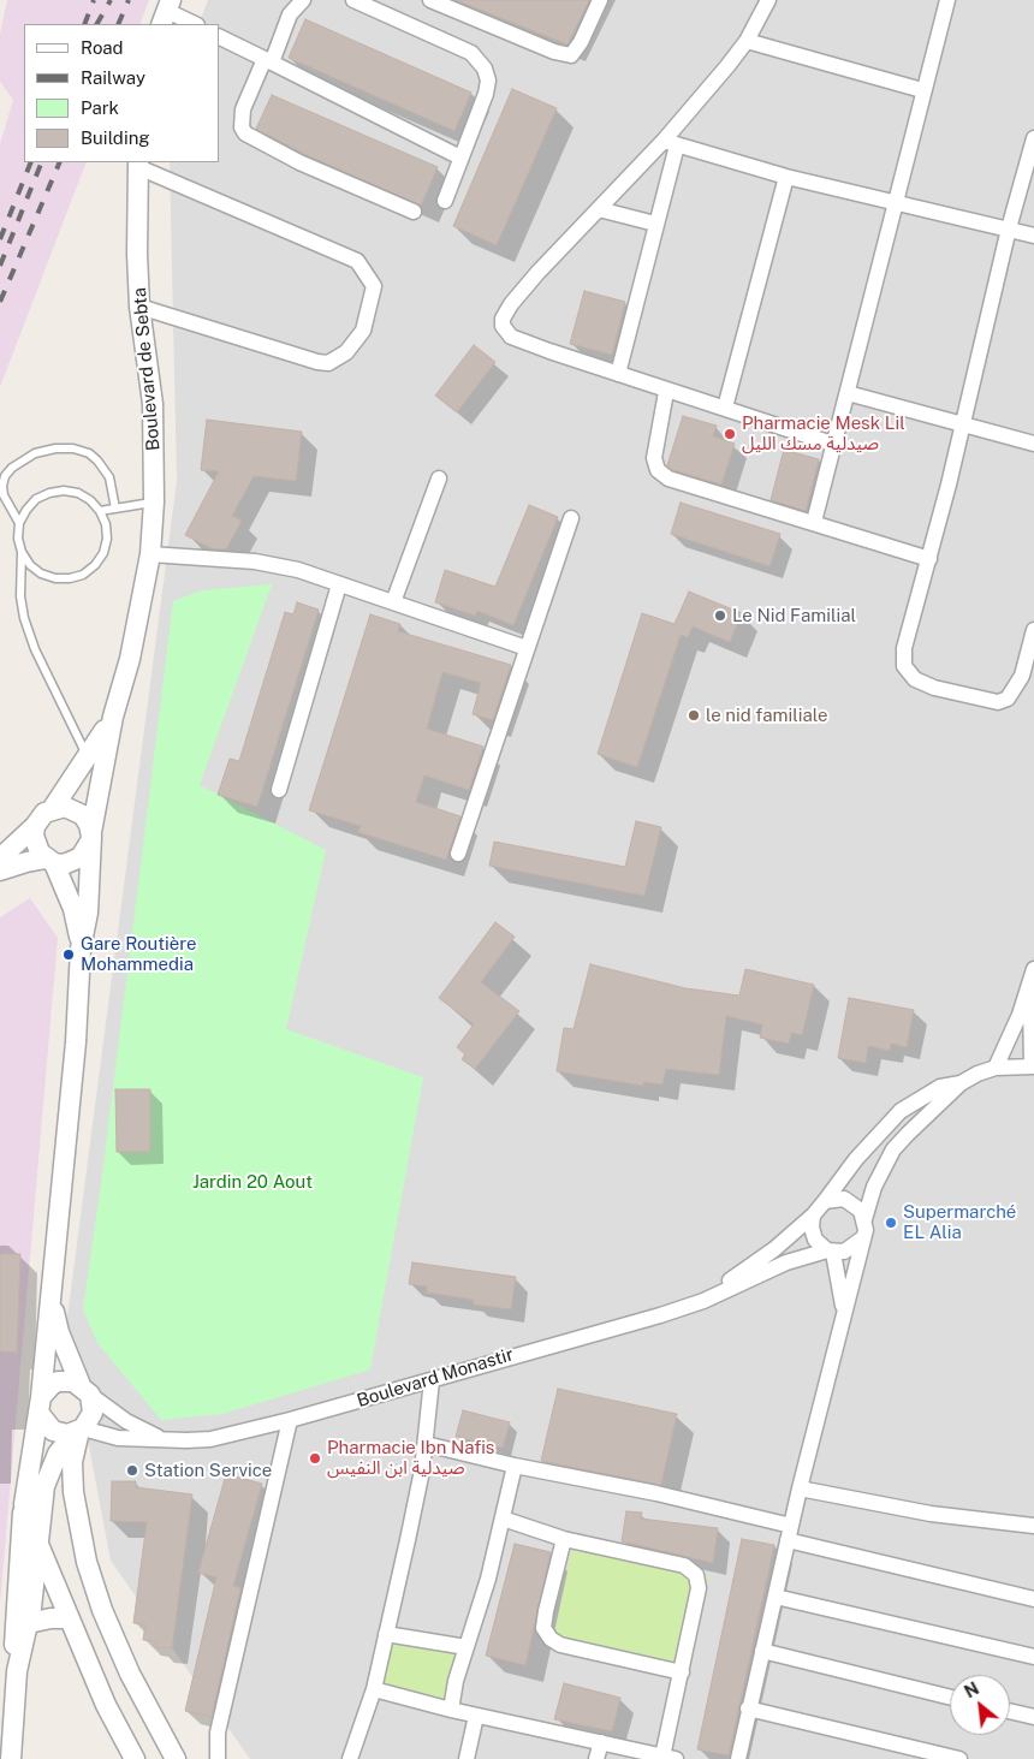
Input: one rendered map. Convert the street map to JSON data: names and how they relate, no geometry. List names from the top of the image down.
{
  "streets": {
    "street": ["Boulevard de Sebta", "Boulevard Monastir"]
  },
  "parks": ["Jardin 20 Aout"],
  "places": [
    "Pharmacie Mesk Lil صيدلية مسك الليل",
    "Le Nid Familial",
    "le nid familiale",
    "Gare Routière Mohammedia",
    "Supermarché EL Alia",
    "Pharmacie Ibn Nafis صيدلية ابن النفيس",
    "Station Service"
  ],
  "legend": [
    "Road",
    "Railway",
    "Park",
    "Building"
  ],
  "north": "top left"
}
